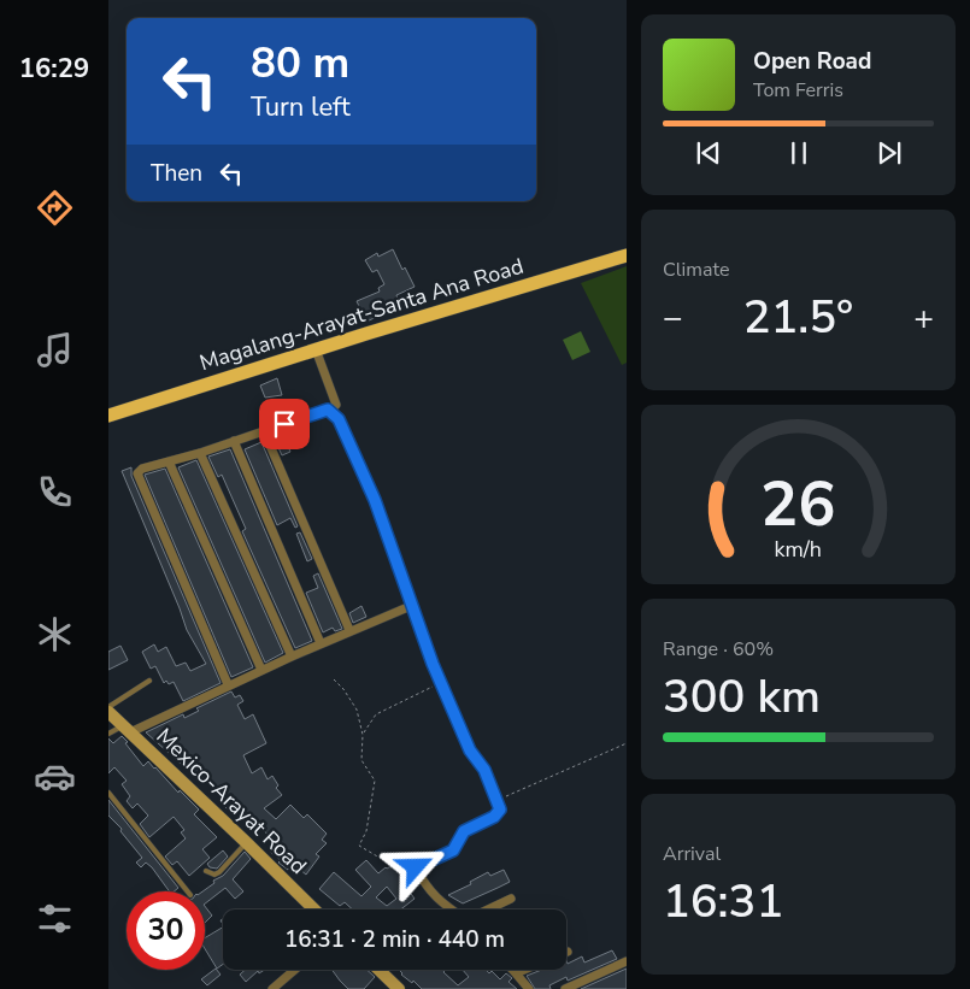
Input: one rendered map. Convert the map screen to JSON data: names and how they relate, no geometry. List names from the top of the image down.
{
  "streets": {
    "main road": ["Magalang-Arayat-Santa Ana Road", "Mexico-Arayat Road"]
  },
  "page": {
    "tabs": "16:29",
    "turn": ["80 m", "Turn left"],
    "song": ["Open Road", "Tom Ferris"],
    "then": "Then",
    "tile": [
      "Climate",
      ["Range · 60%", "300 km"],
      ["Arrival", "16:31"]
    ],
    "heat": ["−", "21.5°", "+"],
    "limit": "30",
    "trip": "16:31 · 2 min · 440 m",
    "gauge": ["26", "km/h"]
  }
}
